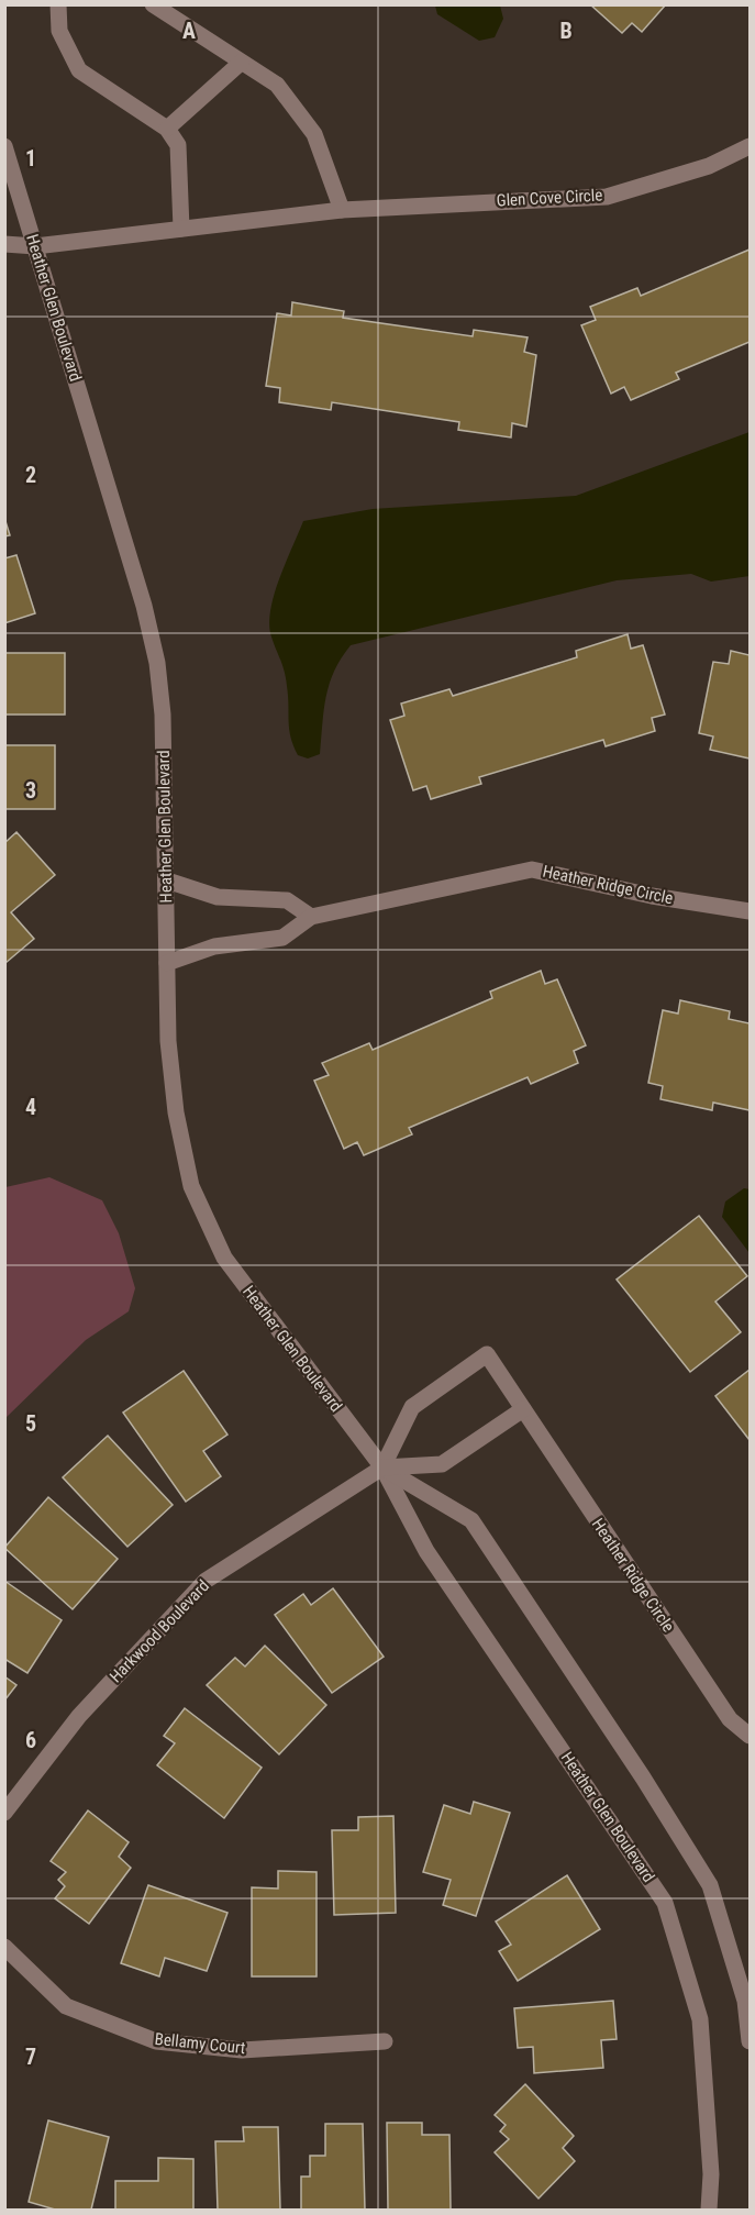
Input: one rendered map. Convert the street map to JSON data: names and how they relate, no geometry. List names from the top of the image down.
{
  "streets": {
    "street": [
      "Glen Cove Circle",
      "Heather Glen Boulevard",
      "Heather Ridge Circle",
      "Harkwood Boulevard",
      "Bellamy Court"
    ]
  },
  "crossings": [
    ["Glen Cove Circle", "Heather Glen Boulevard"],
    ["Heather Glen Boulevard", "Heather Ridge Circle"],
    ["Heather Glen Boulevard", "Harkwood Boulevard"],
    ["Heather Ridge Circle", "Harkwood Boulevard"]
  ],
  "grid": {
    "columns": ["A", "B"],
    "rows": [
      "1",
      "2",
      "3",
      "4",
      "5",
      "6",
      "7"
    ]
  }
}
